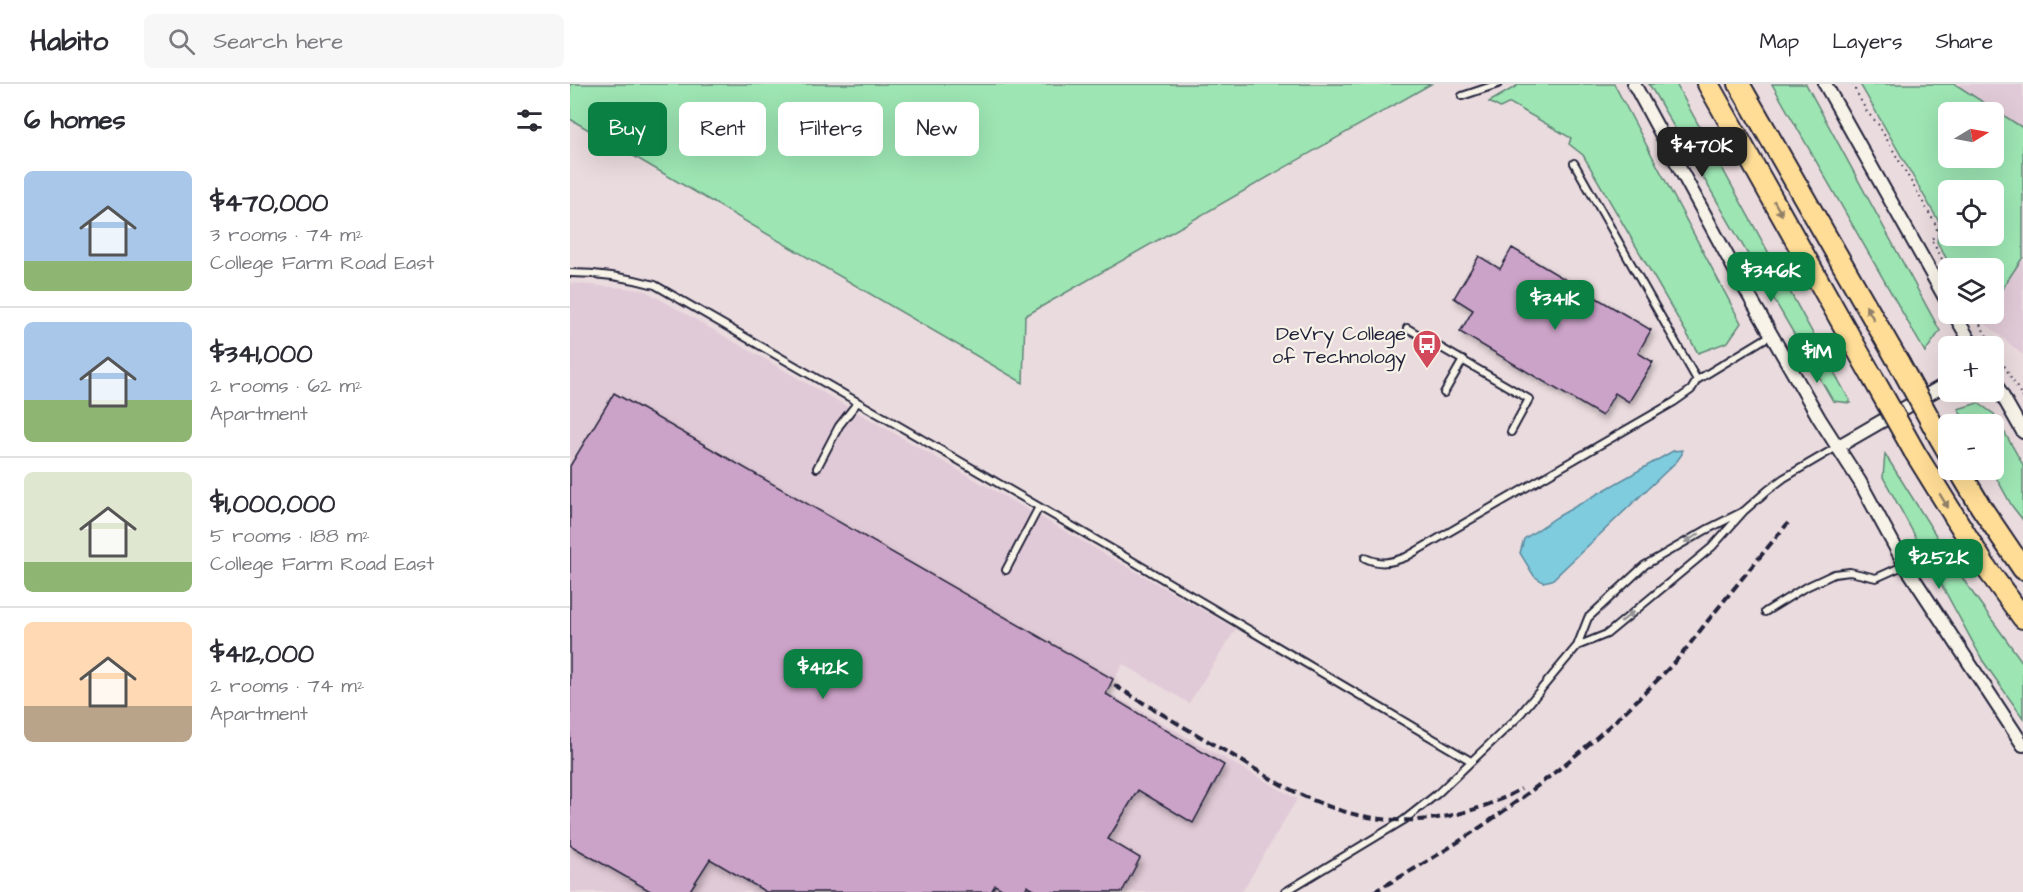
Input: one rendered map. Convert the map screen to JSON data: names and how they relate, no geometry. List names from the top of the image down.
{
  "places": {
    "bus stop": ["DeVry College of Technology"]
  },
  "north": "right",
  "page": {
    "header": "Habito",
    "search": "Search here",
    "nav": ["Map", "Layers", "Share"],
    "heading": "6 homes",
    "map_buttons": ["+", "−"],
    "chip": [
      "Buy",
      "Rent",
      "Filters",
      "New"
    ],
    "price": [
      "$470K",
      "$346K",
      "$341K",
      "$1M",
      "$252K",
      "$412K"
    ],
    "list": [
      {
        "name": "$470,000",
        "note": "3 rooms · 74 m² · College Farm Road East"
      },
      {
        "name": "$341,000",
        "note": "2 rooms · 62 m² · Apartment"
      },
      {
        "name": "$1,000,000",
        "note": "5 rooms · 188 m² · College Farm Road East"
      },
      {
        "name": "$412,000",
        "note": "2 rooms · 74 m² · Apartment"
      }
    ]
  }
}
